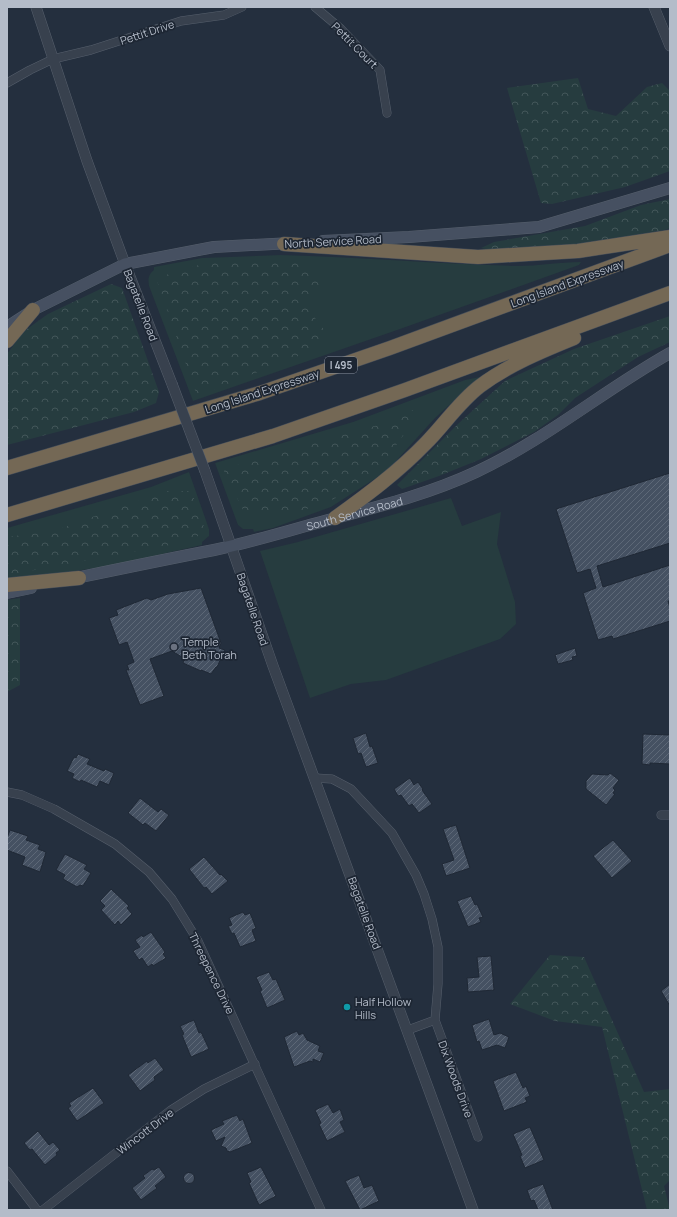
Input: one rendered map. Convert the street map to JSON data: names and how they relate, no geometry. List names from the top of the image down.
{
  "streets": {
    "highway": ["Long Island Expressway", "I 495"],
    "main road": ["North Service Road", "South Service Road"],
    "street": [
      "Pettit Drive",
      "Pettit Court",
      "Bagatelle Road",
      "Threepence Drive",
      "Dix Woods Drive",
      "Wincott Drive"
    ]
  },
  "crossings": [
    ["Pettit Drive", "Bagatelle Road"],
    ["North Service Road", "Bagatelle Road"],
    ["Bagatelle Road", "South Service Road"],
    ["Bagatelle Road", "Dix Woods Drive"],
    ["Threepence Drive", "Wincott Drive"]
  ],
  "places": ["Temple Beth Torah", "Half Hollow Hills"]
}
